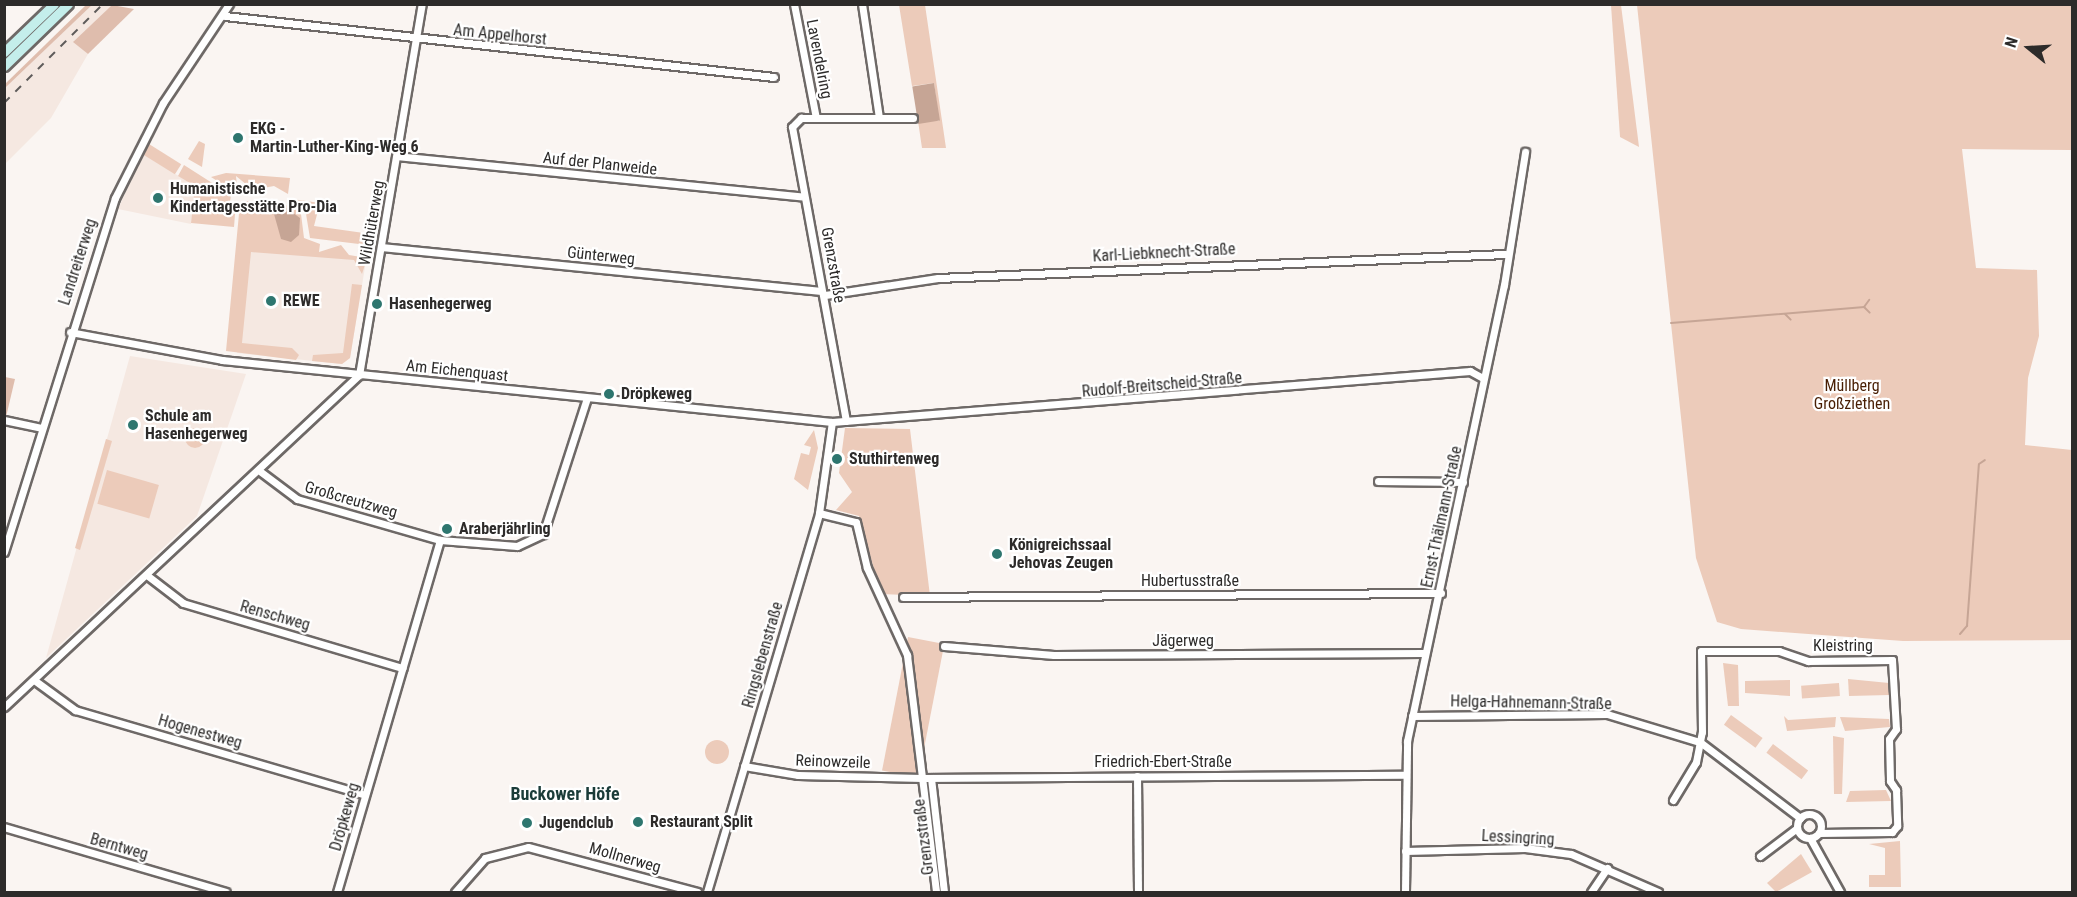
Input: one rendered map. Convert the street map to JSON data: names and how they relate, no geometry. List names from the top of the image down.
{
  "streets": {
    "street": [
      "Am Appelhorst",
      "Lavendelring",
      "Auf der Planweide",
      "Wildhüterweg",
      "Karl-Liebknecht-Straße",
      "Günterweg",
      "Landreiterweg",
      "Grenzstraße",
      "Am Eichenquast",
      "Rudolf-Breitscheid-Straße",
      "Großcreutzweg",
      "Ernst-Thälmann-Straße",
      "Hubertusstraße",
      "Renschweg",
      "Jägerweg",
      "Kleistring",
      "Ringslebenstraße",
      "Helga-Hahnemann-Straße",
      "Hogenestweg",
      "Reinowzeile",
      "Friedrich-Ebert-Straße",
      "Dröpkeweg",
      "Lessingring",
      "Berntweg",
      "Mollnerweg"
    ]
  },
  "crossings": [
    ["Am Appelhorst", "Wildhüterweg"],
    ["Am Appelhorst", "Landreiterweg"],
    ["Lavendelring", "Grenzstraße"],
    ["Auf der Planweide", "Wildhüterweg"],
    ["Wildhüterweg", "Günterweg"],
    ["Wildhüterweg", "Am Eichenquast"],
    ["Karl-Liebknecht-Straße", "Günterweg"],
    ["Karl-Liebknecht-Straße", "Grenzstraße"],
    ["Karl-Liebknecht-Straße", "Ernst-Thälmann-Straße"],
    ["Günterweg", "Grenzstraße"],
    ["Landreiterweg", "Am Eichenquast"],
    ["Grenzstraße", "Am Eichenquast"],
    ["Grenzstraße", "Rudolf-Breitscheid-Straße"],
    ["Grenzstraße", "Friedrich-Ebert-Straße"],
    ["Am Eichenquast", "Rudolf-Breitscheid-Straße"],
    ["Am Eichenquast", "Ringslebenstraße"],
    ["Rudolf-Breitscheid-Straße", "Ernst-Thälmann-Straße"],
    ["Großcreutzweg", "Dröpkeweg"],
    ["Ernst-Thälmann-Straße", "Hubertusstraße"],
    ["Ernst-Thälmann-Straße", "Jägerweg"],
    ["Ernst-Thälmann-Straße", "Helga-Hahnemann-Straße"],
    ["Ernst-Thälmann-Straße", "Friedrich-Ebert-Straße"],
    ["Ernst-Thälmann-Straße", "Lessingring"],
    ["Renschweg", "Dröpkeweg"],
    ["Kleistring", "Helga-Hahnemann-Straße"],
    ["Ringslebenstraße", "Reinowzeile"],
    ["Hogenestweg", "Dröpkeweg"],
    ["Reinowzeile", "Friedrich-Ebert-Straße"]
  ],
  "districts": ["Buckower Höfe"],
  "parks": ["Müllberg Großziethen"],
  "places": [
    "EKG - Martin-Luther-King-Weg 6",
    "Humanistische Kindertagesstätte Pro-Dia",
    "REWE",
    "Hasenhegerweg",
    "Dröpkeweg",
    "Schule am Hasenhegerweg",
    "Stuthirtenweg",
    "Araberjährling",
    "Königreichssaal Jehovas Zeugen",
    "Restaurant Split",
    "Jugendclub"
  ],
  "north": "left"
}
